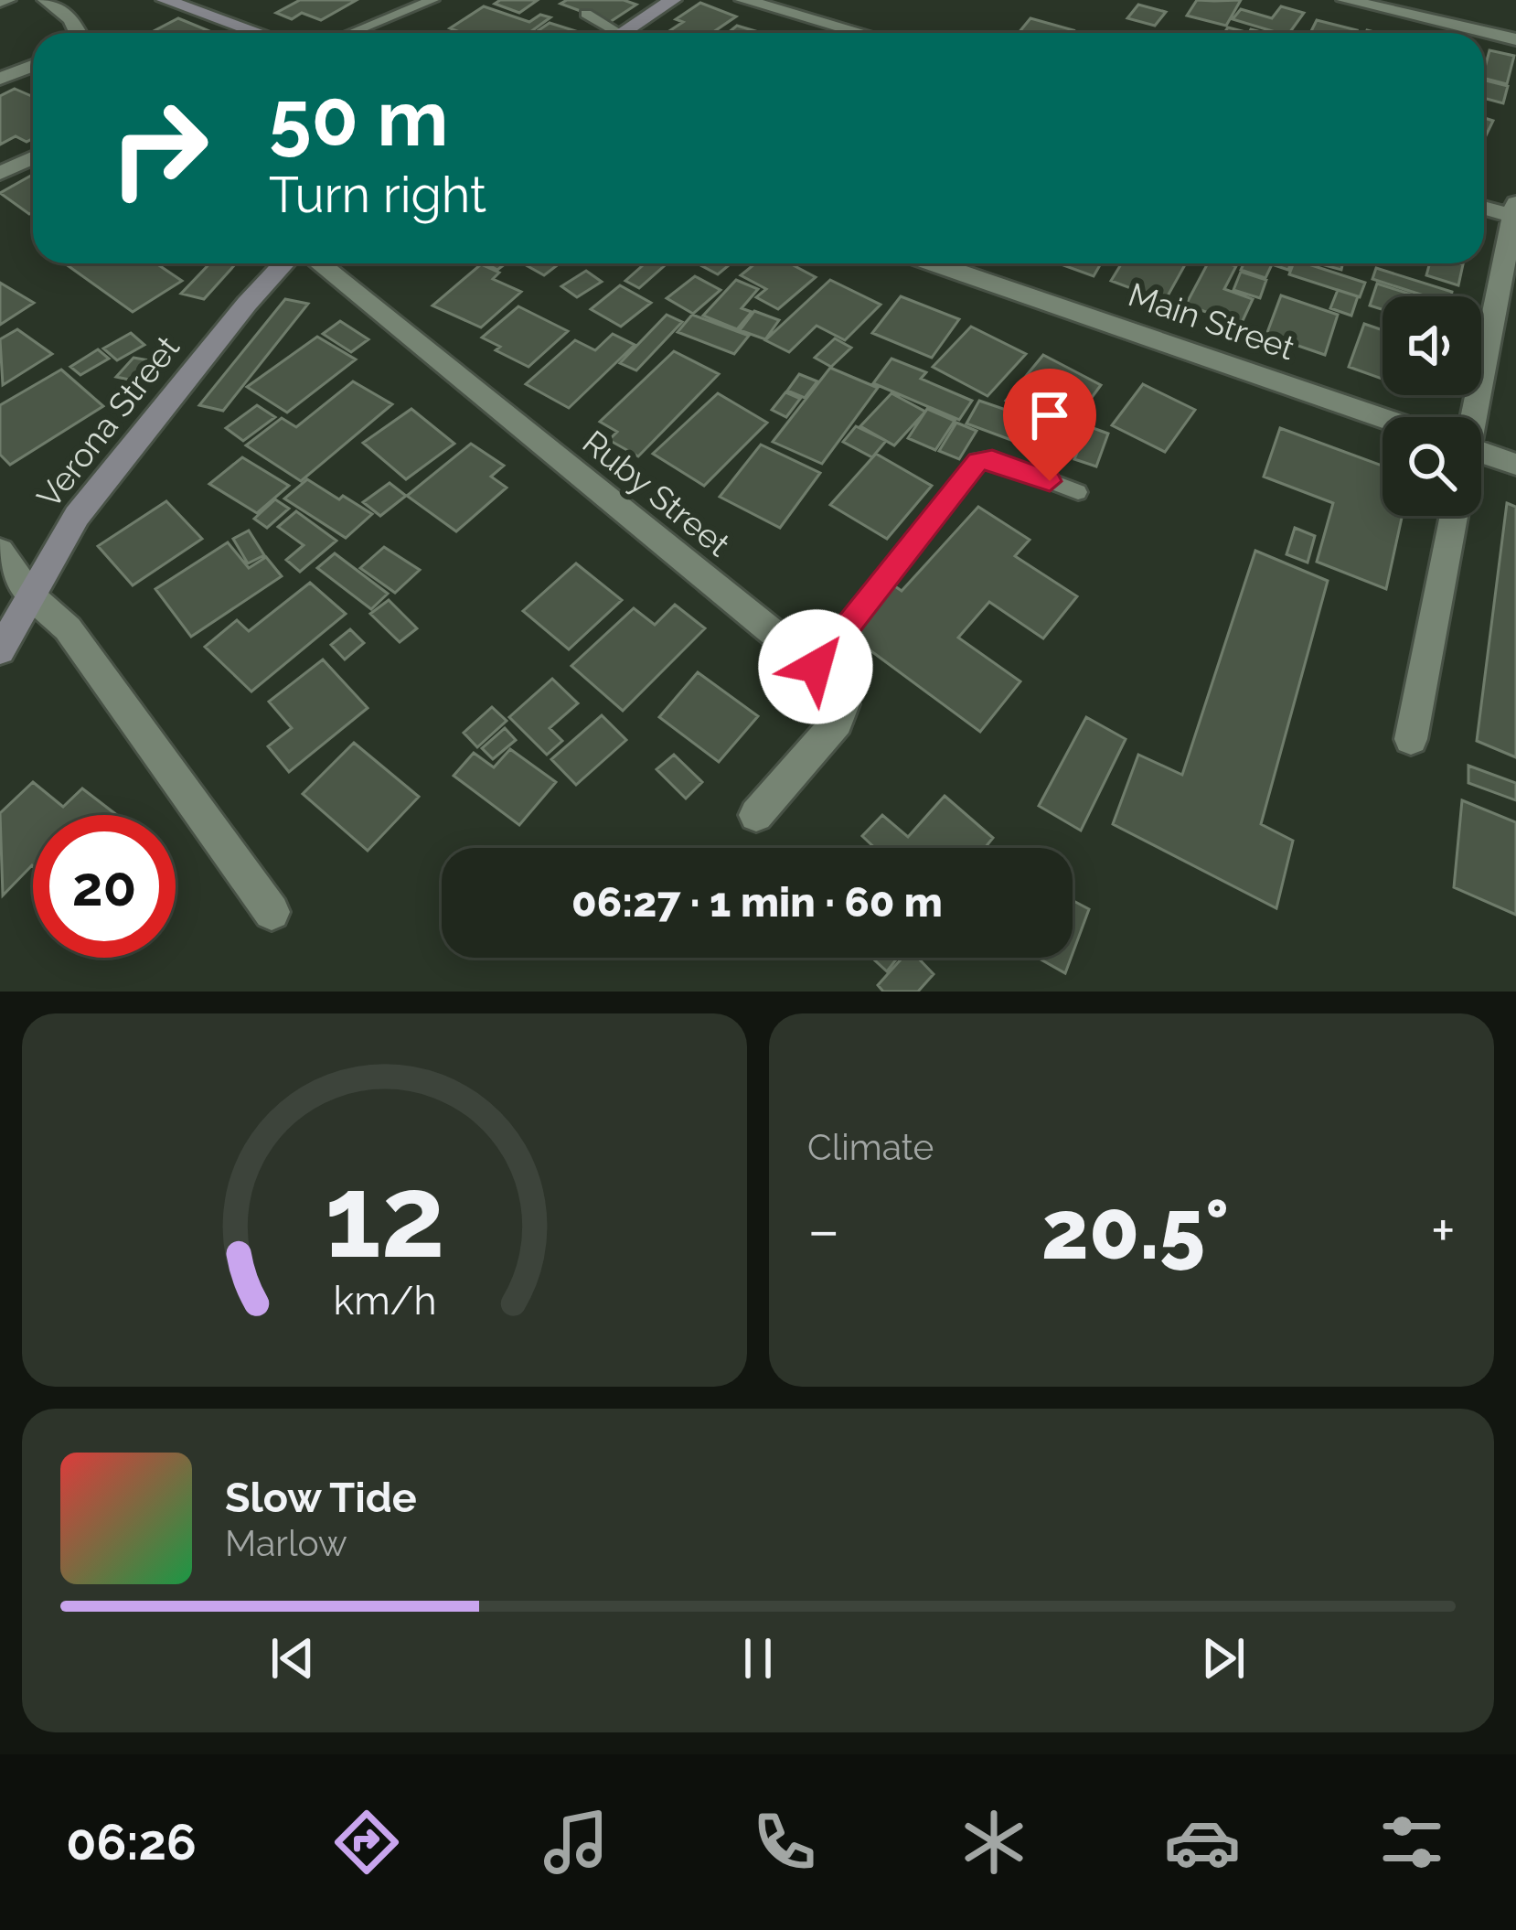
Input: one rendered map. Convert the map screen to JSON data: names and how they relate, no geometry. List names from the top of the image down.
{
  "streets": {
    "main road": ["Verona Street"],
    "street": ["Main Street", "Ruby Street"]
  },
  "page": {
    "turn": ["50 m", "Turn right"],
    "limit": "20",
    "trip": "06:27 · 1 min · 60 m",
    "tile": "Climate",
    "heat": ["−", "20.5°", "+"],
    "song": ["Slow Tide", "Marlow"],
    "tabs": "06:26",
    "gauge": ["12", "km/h"]
  }
}
